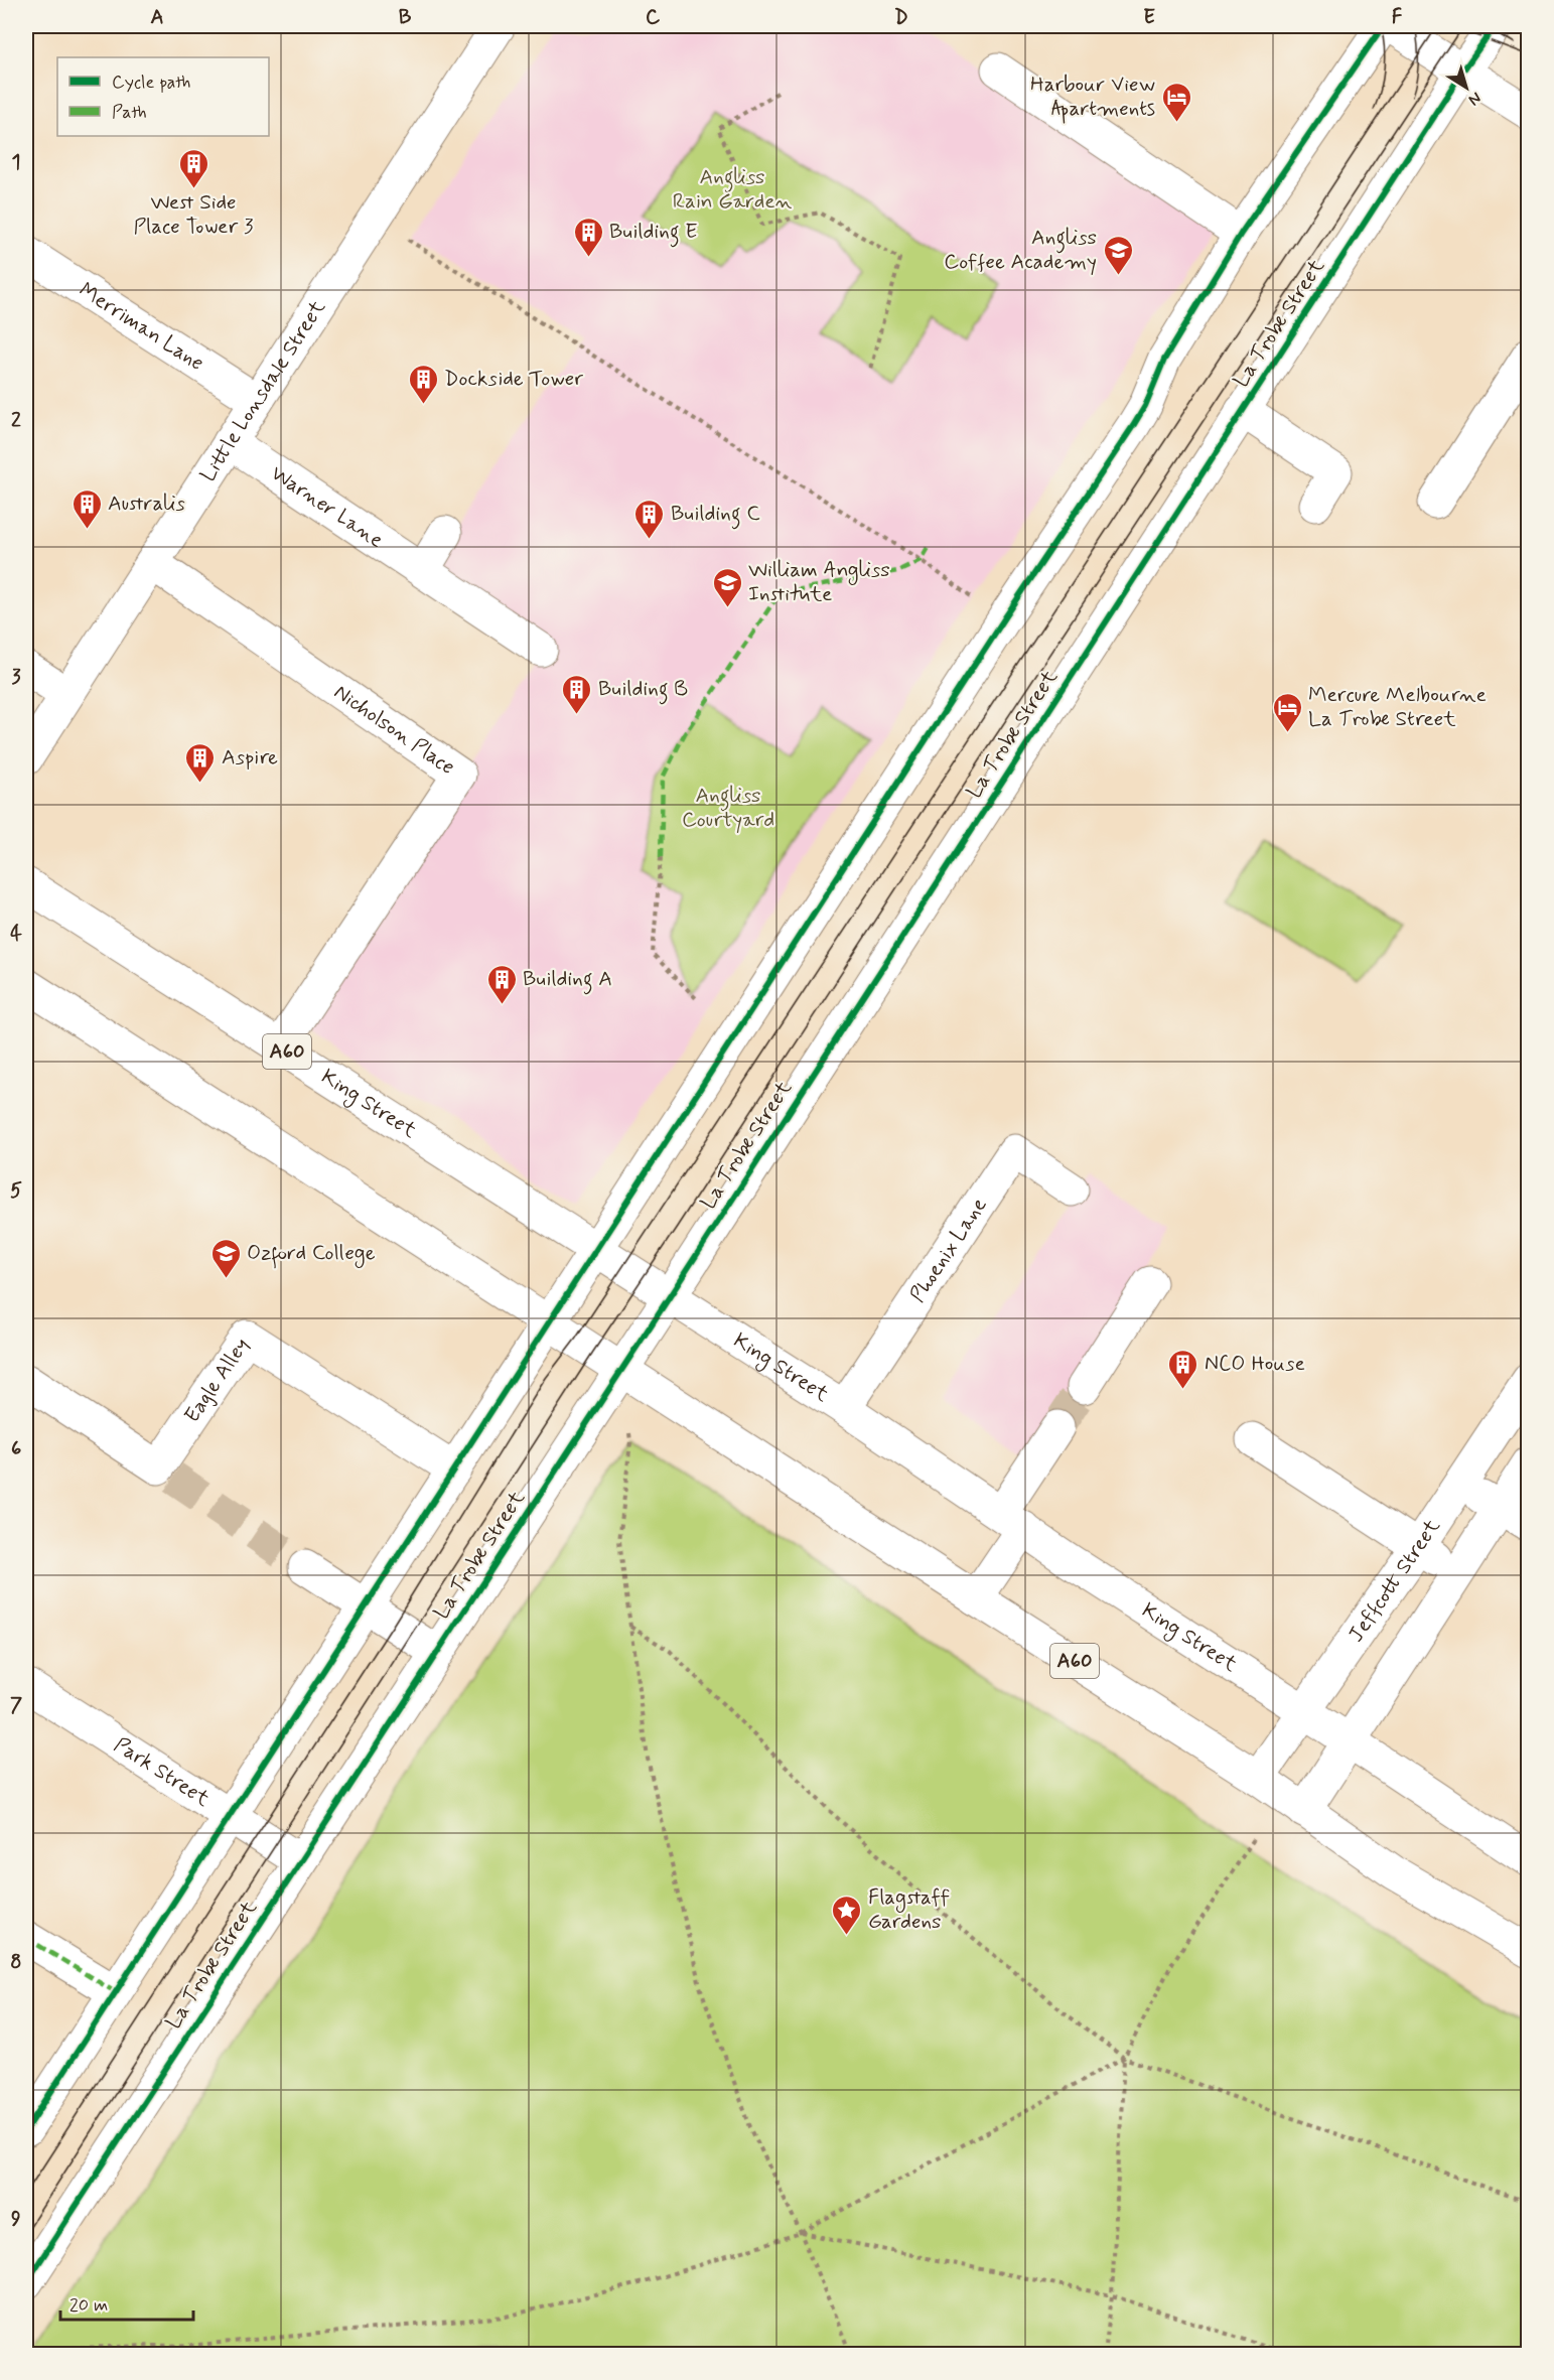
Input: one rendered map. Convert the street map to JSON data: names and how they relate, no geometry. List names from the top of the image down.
{
  "streets": {
    "main road": [
      "La Trobe Street",
      "Merriman Lane",
      "Little Lonsdale Street",
      "Warner Lane",
      "Nicholson Place",
      "A60",
      "King Street",
      "Phoenix Lane",
      "Eagle Alley",
      "Jeffcott Street",
      "Park Street"
    ]
  },
  "crossings": [
    ["La Trobe Street", "A60"],
    ["La Trobe Street", "King Street"],
    ["La Trobe Street", "Park Street"],
    ["Merriman Lane", "Little Lonsdale Street"],
    ["Little Lonsdale Street", "Warner Lane"],
    ["Little Lonsdale Street", "Nicholson Place"],
    ["Nicholson Place", "King Street"],
    ["A60", "Jeffcott Street"],
    ["King Street", "Phoenix Lane"],
    ["King Street", "Jeffcott Street"]
  ],
  "parks": ["Angliss Rain Garden", "Angliss Courtyard"],
  "places": {
    "hotel": ["Harbour View Apartments", "Mercure Melbourne La Trobe Street"],
    "building": [
      "West Side Place Tower 3",
      "Building E",
      "Dockside Tower",
      "Australis",
      "Building C",
      "Building B",
      "Aspire",
      "Building A",
      "NCO House"
    ],
    "school or university": ["Angliss Coffee Academy", "William Angliss Institute", "Ozford College"],
    "place": ["Flagstaff Gardens"]
  },
  "legend": ["Cycle path", "Path"],
  "scale_bar": "20 m",
  "north": "bottom right",
  "grid": {
    "columns": [
      "A",
      "B",
      "C",
      "D",
      "E",
      "F"
    ],
    "rows": [
      "1",
      "2",
      "3",
      "4",
      "5",
      "6",
      "7",
      "8",
      "9"
    ]
  }
}
